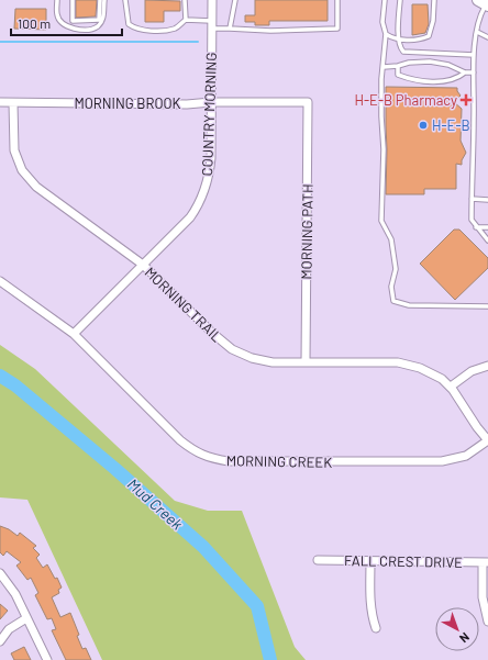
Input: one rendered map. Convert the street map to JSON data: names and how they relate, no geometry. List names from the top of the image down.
{
  "streets": {
    "street": [
      "MORNING BROOK",
      "COUNTRY MORNING",
      "MORNING PATH",
      "MORNING TRAIL",
      "MORNING CREEK",
      "FALL CREST DRIVE"
    ]
  },
  "crossings": [
    ["MORNING BROOK", "COUNTRY MORNING"],
    ["MORNING BROOK", "MORNING PATH"],
    ["MORNING BROOK", "MORNING TRAIL"],
    ["COUNTRY MORNING", "MORNING TRAIL"],
    ["COUNTRY MORNING", "MORNING CREEK"],
    ["MORNING PATH", "MORNING TRAIL"],
    ["MORNING TRAIL", "MORNING CREEK"]
  ],
  "water": ["Mud Creek"],
  "places": {
    "health": ["H-E-B Pharmacy"],
    "other": ["H-E-B"]
  },
  "scale_bar": "100 m",
  "north": "bottom right"
}
